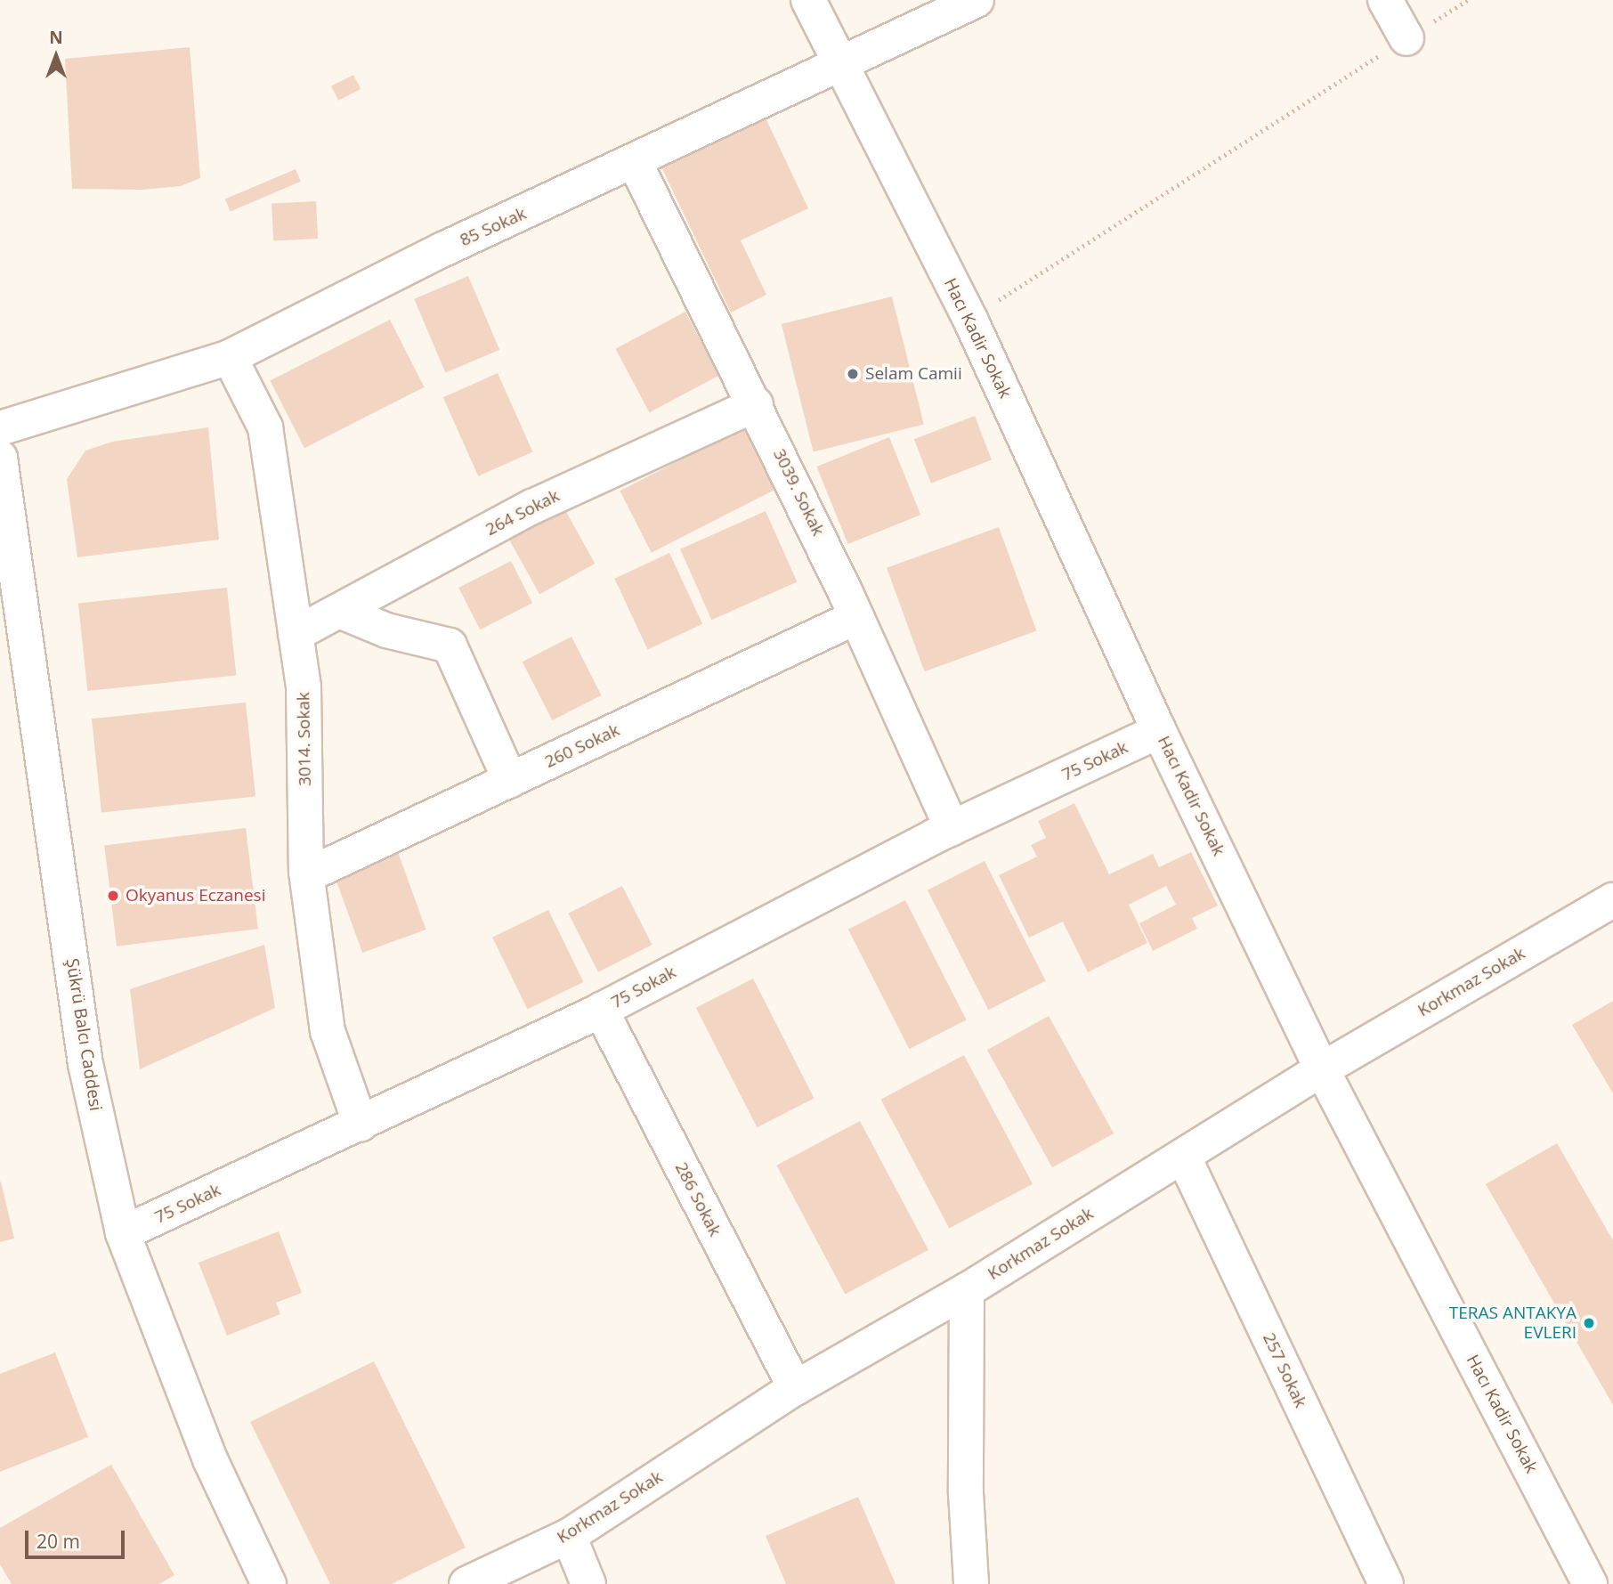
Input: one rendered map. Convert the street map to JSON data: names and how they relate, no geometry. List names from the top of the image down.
{
  "streets": {
    "street": [
      "85 Sokak",
      "Hacı Kadir Sokak",
      "3039. Sokak",
      "264 Sokak",
      "3014. Sokak",
      "260 Sokak",
      "75 Sokak",
      "Korkmaz Sokak",
      "Şükrü Balcı Caddesi",
      "286 Sokak",
      "257 Sokak"
    ]
  },
  "crossings": [
    ["85 Sokak", "Hacı Kadir Sokak"],
    ["85 Sokak", "3039. Sokak"],
    ["85 Sokak", "3014. Sokak"],
    ["Hacı Kadir Sokak", "75 Sokak"],
    ["Hacı Kadir Sokak", "Korkmaz Sokak"],
    ["3039. Sokak", "264 Sokak"],
    ["3039. Sokak", "260 Sokak"],
    ["3039. Sokak", "75 Sokak"],
    ["264 Sokak", "3014. Sokak"],
    ["3014. Sokak", "260 Sokak"],
    ["3014. Sokak", "75 Sokak"],
    ["75 Sokak", "Şükrü Balcı Caddesi"],
    ["75 Sokak", "286 Sokak"],
    ["Korkmaz Sokak", "286 Sokak"],
    ["Korkmaz Sokak", "257 Sokak"]
  ],
  "places": ["Selam Camii", "Okyanus Eczanesi", "TERAS ANTAKYA EVLERI"],
  "scale_bar": "20 m",
  "north": "top"
}
